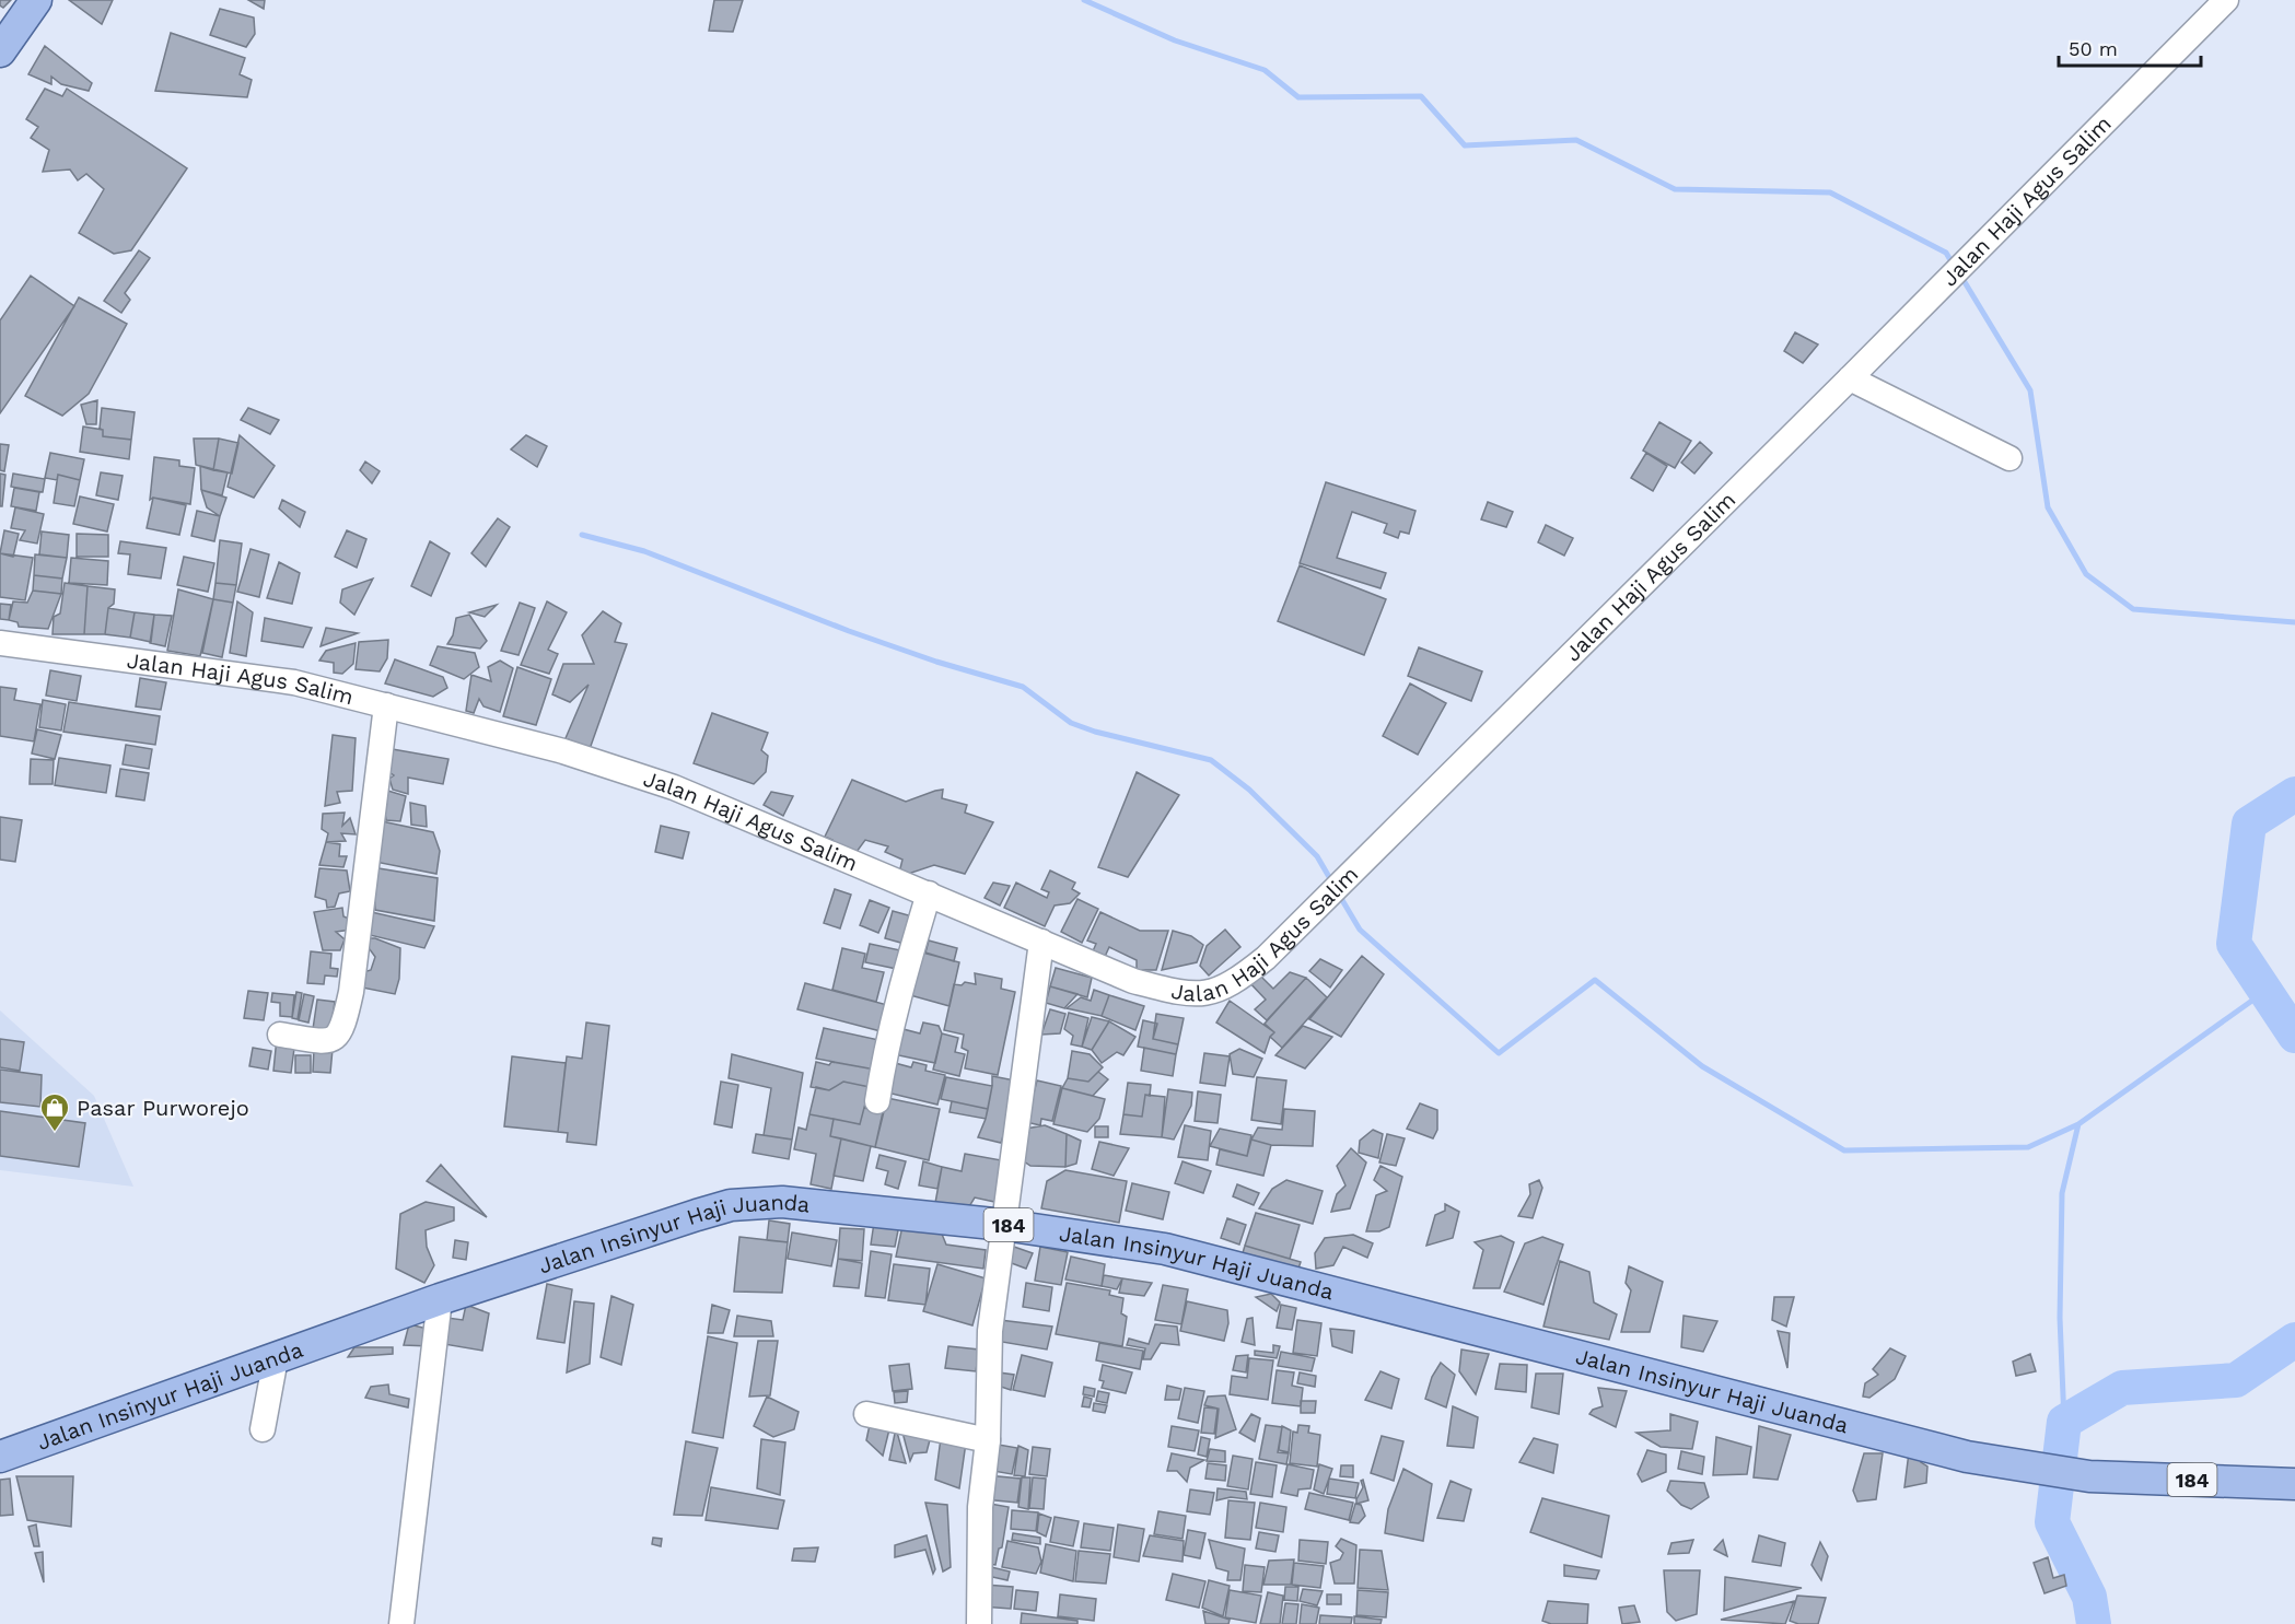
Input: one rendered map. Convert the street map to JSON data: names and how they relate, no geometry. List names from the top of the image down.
{
  "streets": {
    "main road": ["184", "Jalan Insinyur Haji Juanda"],
    "street": ["Jalan Haji Agus Salim"]
  },
  "places": {
    "shop": ["Pasar Purworejo"]
  },
  "scale_bar": "50 m"
}
